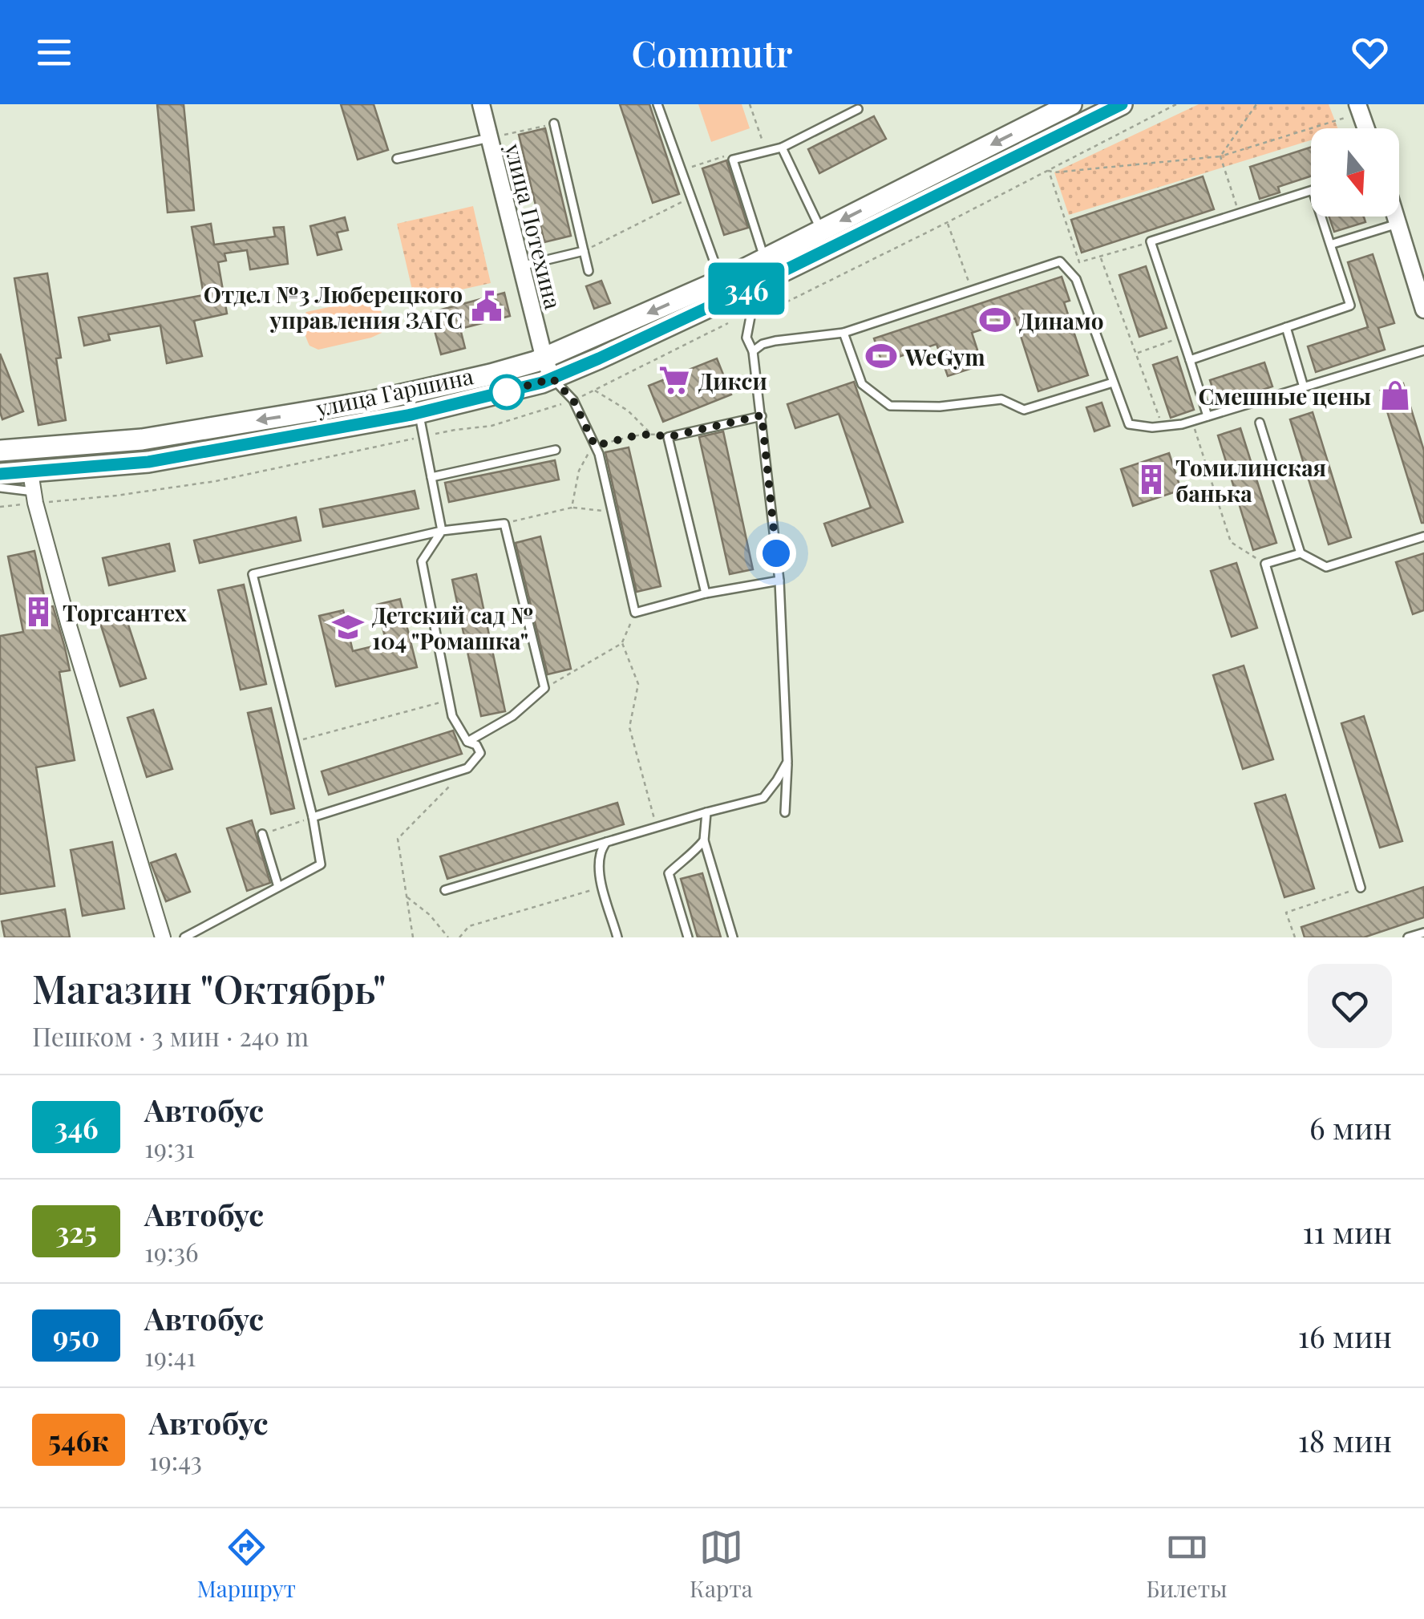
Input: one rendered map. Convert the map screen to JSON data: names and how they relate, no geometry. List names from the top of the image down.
{
  "streets": {
    "main road": ["улица Гаршина"],
    "street": ["улица Потехина"]
  },
  "crossings": [
    ["улица Потехина", "улица Гаршина"]
  ],
  "places": {
    "public building": ["Отдел №3 Люберецкого управления ЗАГС"],
    "sports": ["Динамо", "WeGym"],
    "supermarket": ["Дикси"],
    "shop": ["Смешные цены"],
    "building": ["Томилинская банька", "Торгсантех"],
    "school or university": ["Детский сад № 104 \"Ромашка\""]
  },
  "lines": ["bus line 346"],
  "north": "bottom",
  "page": {
    "header": "Commutr",
    "on_map": "346",
    "heading": ["Магазин \"Октябрь\"", "Пешком · 3 мин · 240 m"],
    "list": [
      {
        "mark": "346",
        "name": "Автобус",
        "note": "19:31",
        "value": "6 мин"
      },
      {
        "mark": "325",
        "name": "Автобус",
        "note": "19:36",
        "value": "11 мин"
      },
      {
        "mark": "950",
        "name": "Автобус",
        "note": "19:41",
        "value": "16 мин"
      },
      {
        "mark": "546к",
        "name": "Автобус",
        "note": "19:43",
        "value": "18 мин"
      }
    ],
    "tabs": ["Маршрут", "Карта", "Билеты"]
  }
}
